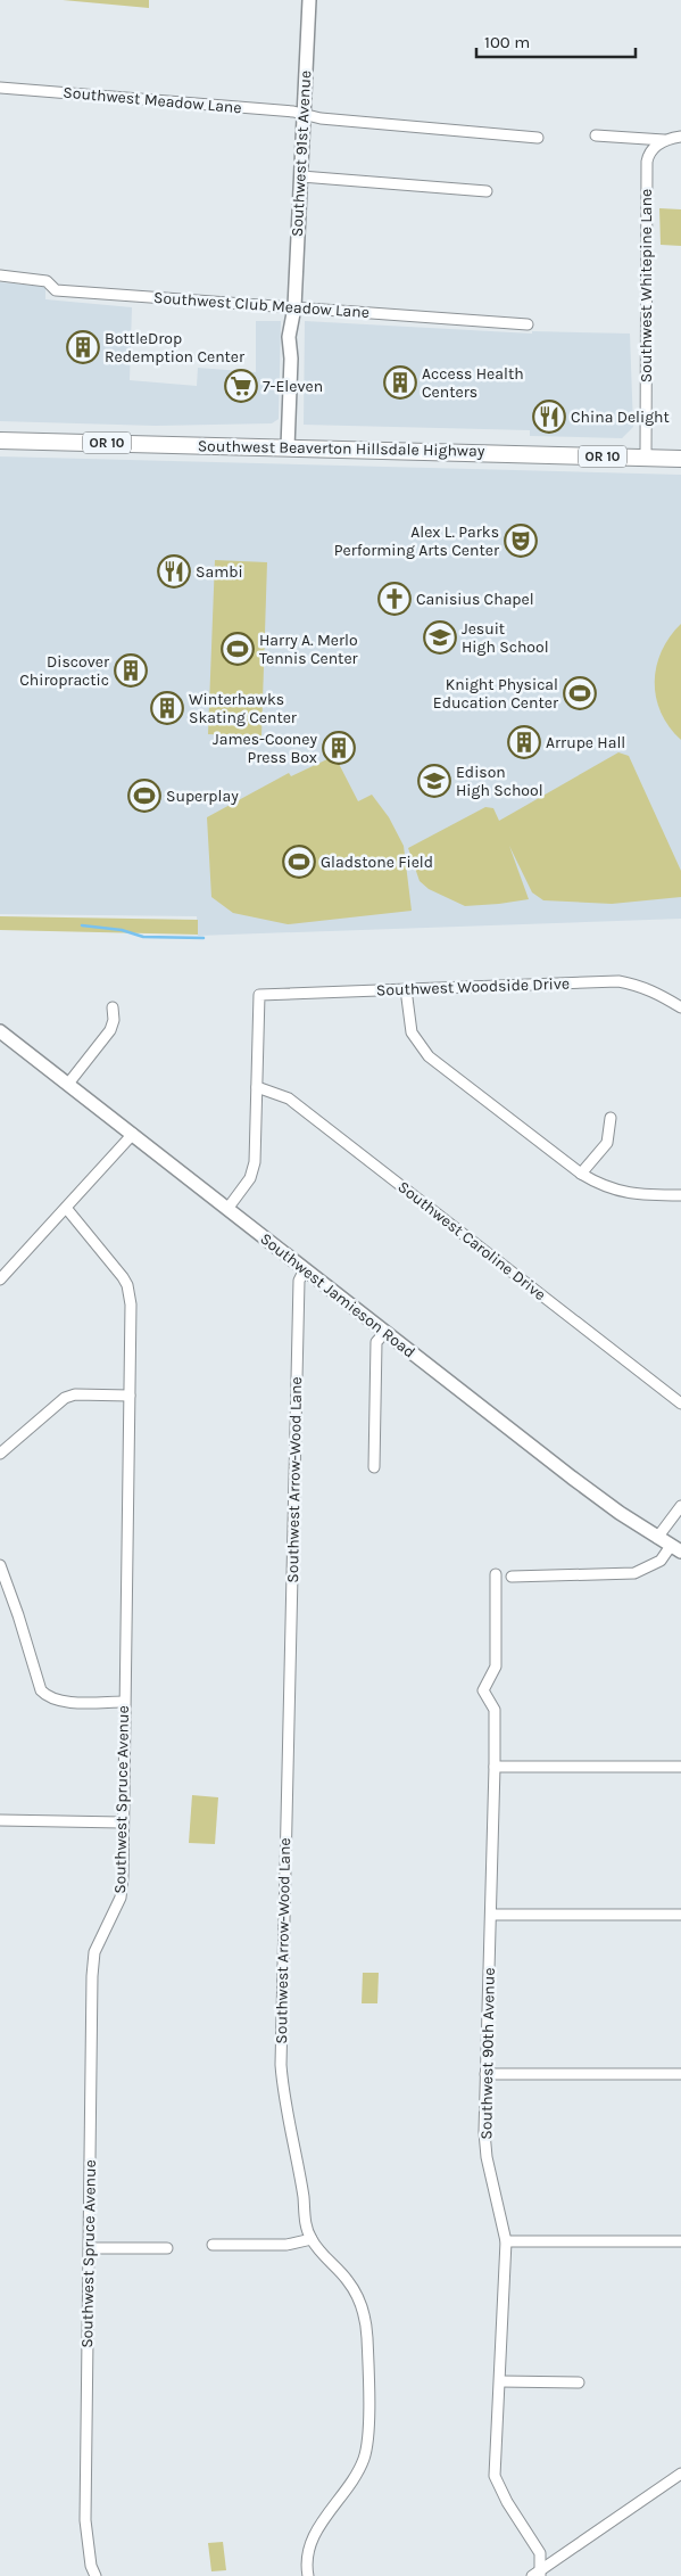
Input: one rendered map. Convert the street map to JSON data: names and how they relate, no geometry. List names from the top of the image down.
{
  "streets": {
    "main road": ["OR 10", "Southwest Beaverton Hillsdale Highway"],
    "street": [
      "Southwest Meadow Lane",
      "Southwest 91st Avenue",
      "Southwest Whitepine Lane",
      "Southwest Club Meadow Lane",
      "Southwest Woodside Drive",
      "Southwest Caroline Drive",
      "Southwest Jamieson Road",
      "Southwest Arrow-Wood Lane",
      "Southwest Spruce Avenue",
      "Southwest 90th Avenue"
    ]
  },
  "crossings": [
    ["Southwest Meadow Lane", "Southwest 91st Avenue"],
    ["Southwest 91st Avenue", "Southwest Club Meadow Lane"],
    ["Southwest 91st Avenue", "Southwest Beaverton Hillsdale Highway"],
    ["Southwest Whitepine Lane", "Southwest Beaverton Hillsdale Highway"],
    ["Southwest Woodside Drive", "Southwest Caroline Drive"],
    ["Southwest Jamieson Road", "Southwest Arrow-Wood Lane"]
  ],
  "places": {
    "building": [
      "BottleDrop Redemption Center",
      "Access Health Centers",
      "Discover Chiropractic",
      "Winterhawks Skating Center",
      "Arrupe Hall",
      "James-Cooney Press Box"
    ],
    "supermarket": ["7-Eleven"],
    "restaurant": ["China Delight", "Sambi"],
    "theatre": ["Alex L. Parks Performing Arts Center"],
    "church": ["Canisius Chapel"],
    "school or university": ["Jesuit High School", "Edison High School"],
    "sports": [
      "Harry A. Merlo Tennis Center",
      "Knight Physical Education Center",
      "Superplay",
      "Gladstone Field"
    ]
  },
  "scale_bar": "100 m"
}
